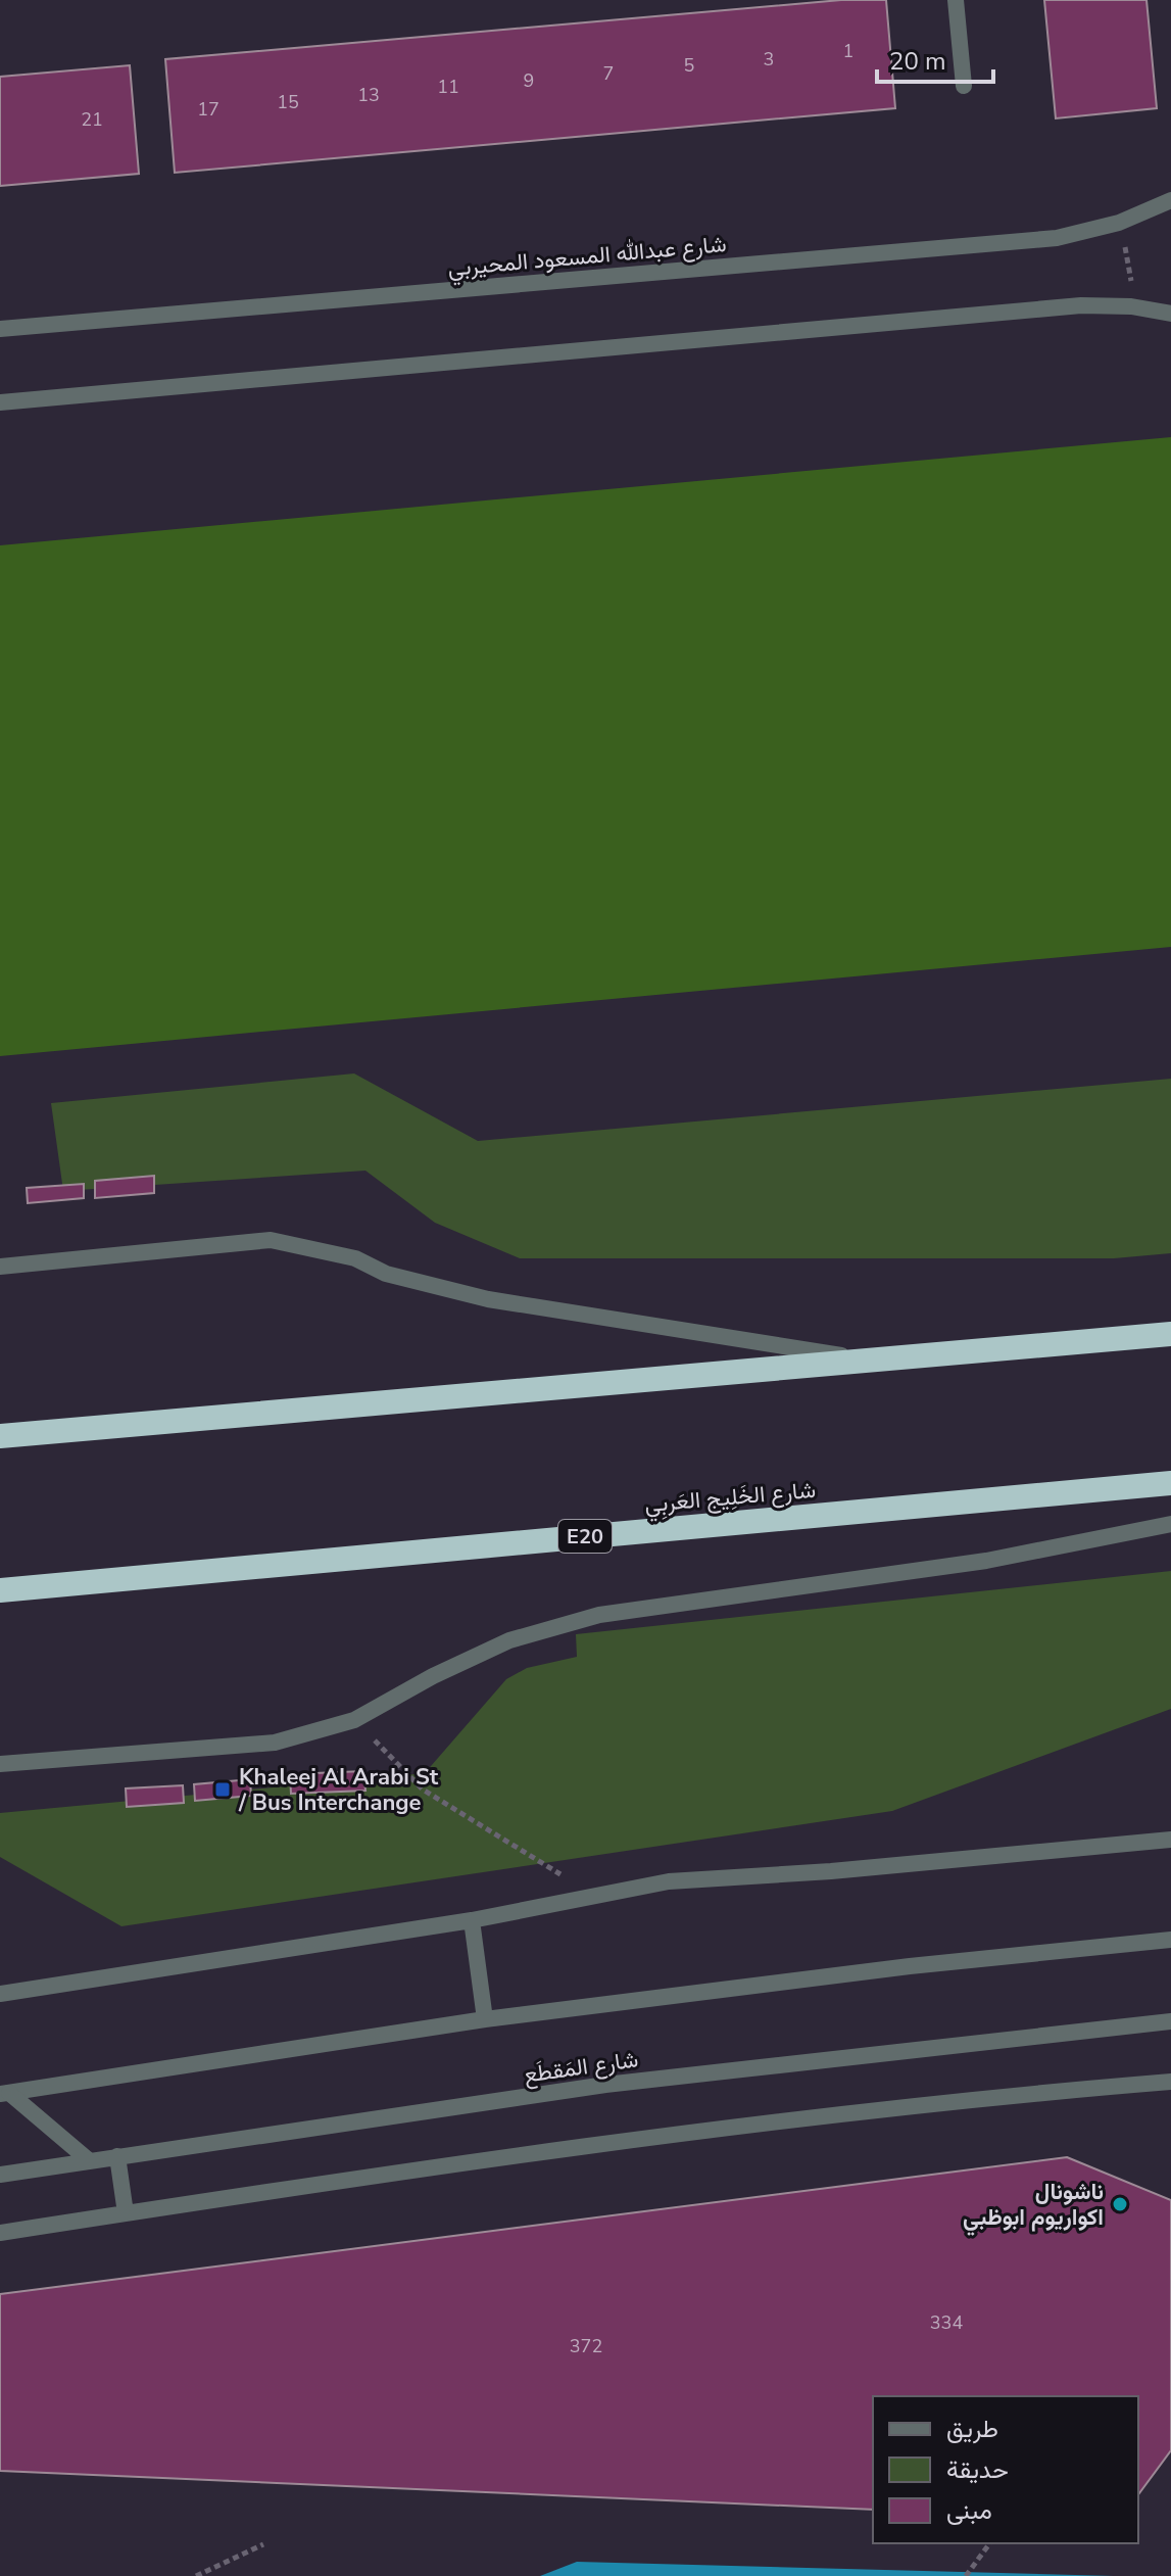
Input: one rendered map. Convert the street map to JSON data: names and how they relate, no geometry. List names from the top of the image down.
{
  "streets": {
    "highway": ["شارع الخَلِيج العَربِي", "E20"],
    "street": ["شارع عبدالله المسعود المحيربي", "شارع المَقطَع"]
  },
  "places": {
    "transit": ["Khaleej Al Arabi St / Bus Interchange"],
    "other": ["ناشونال اكواريوم ابوظبي"]
  },
  "house_numbers": [
    "1",
    "3",
    "5",
    "7",
    "9",
    "11",
    "13",
    "15",
    "17",
    "21",
    "334",
    "372"
  ],
  "legend": ["طريق", "حديقة", "مبنى"],
  "scale_bar": "20 m"
}
